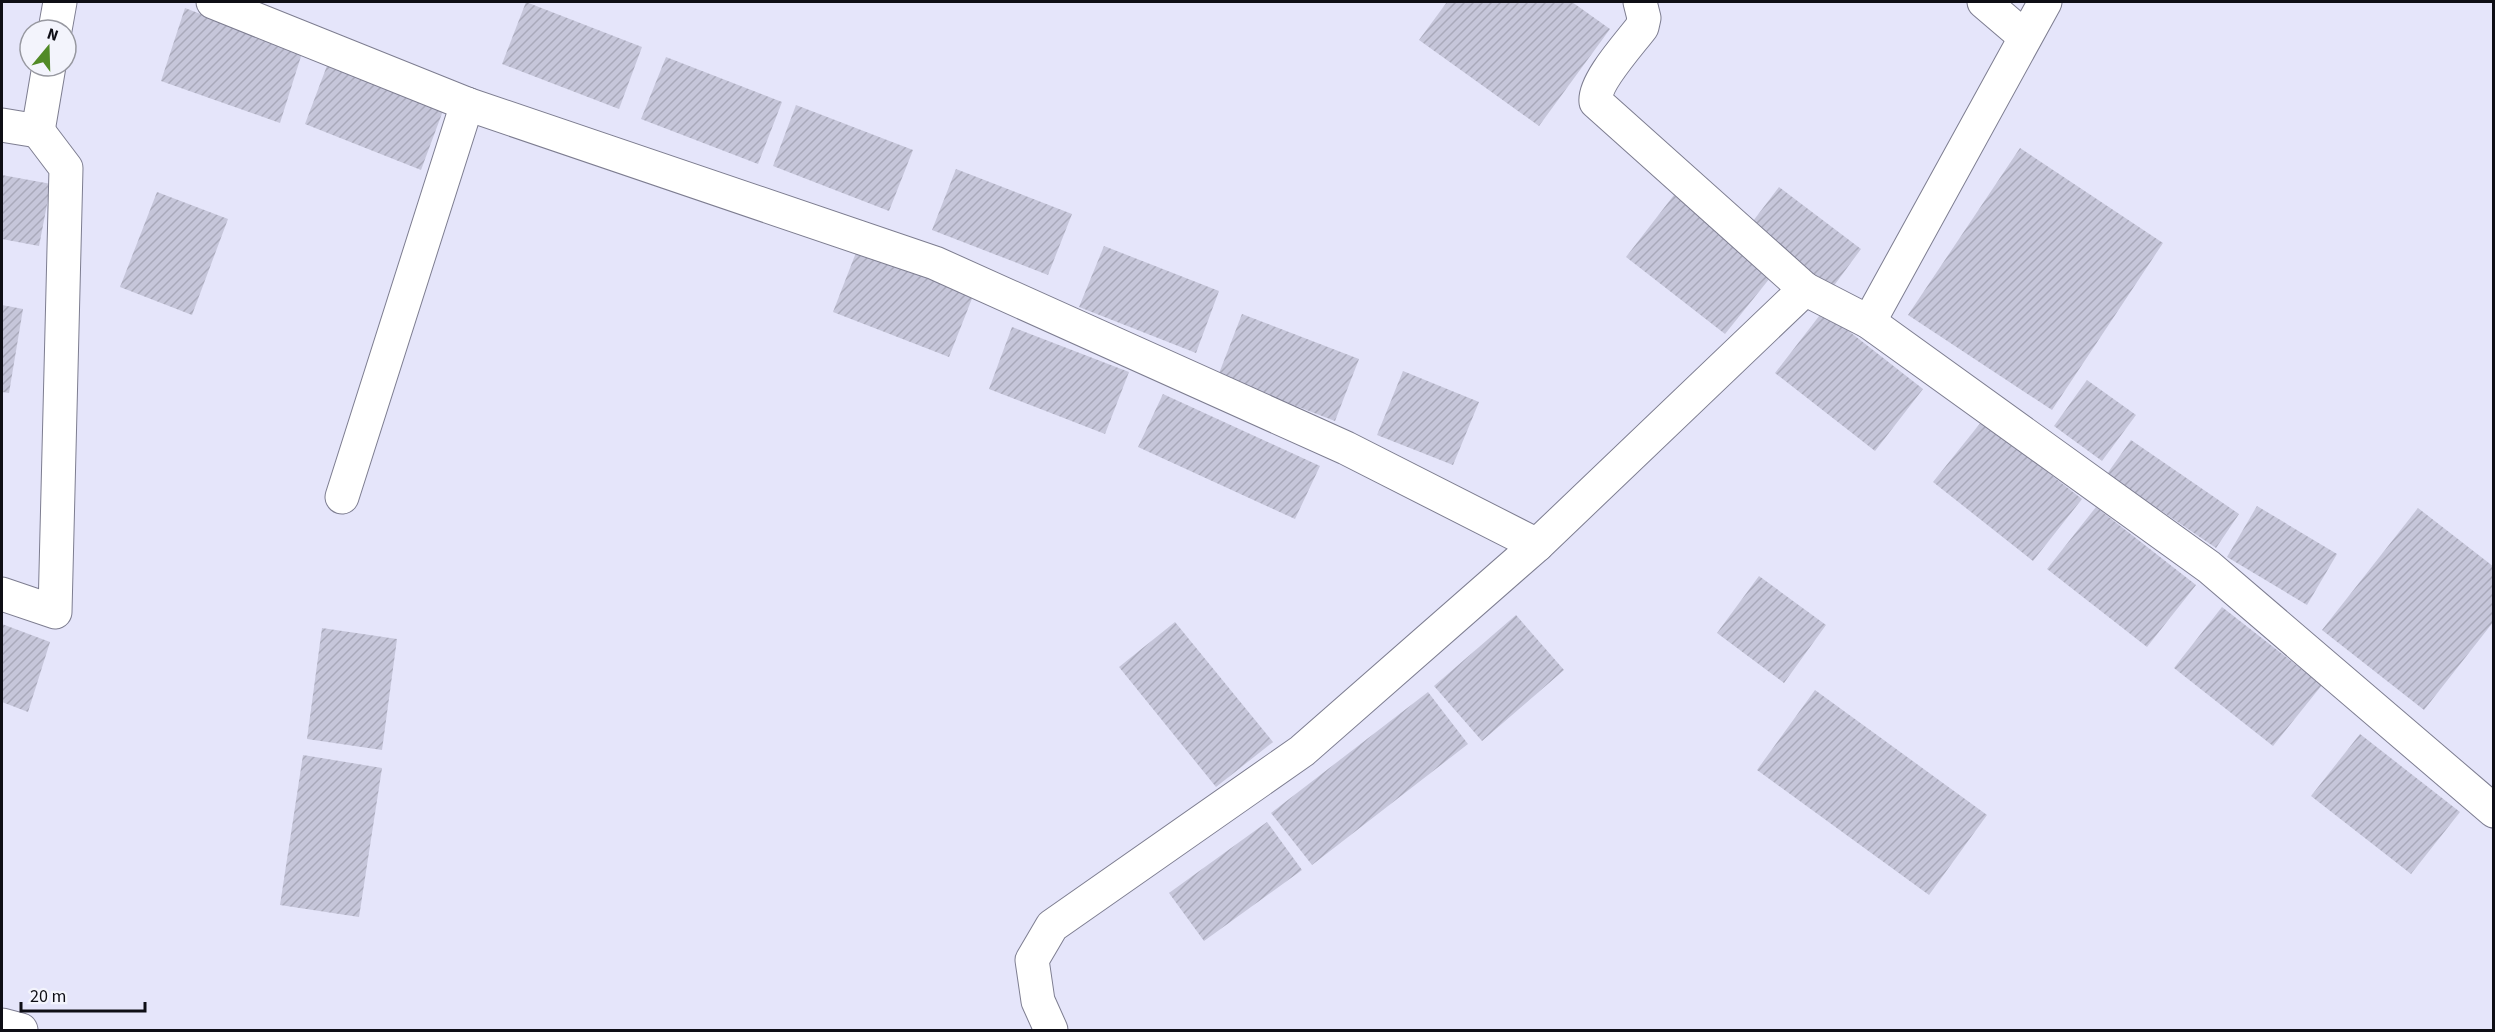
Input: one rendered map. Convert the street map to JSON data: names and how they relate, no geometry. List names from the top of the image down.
{
  "scale_bar": "20 m",
  "north": "top"
}
